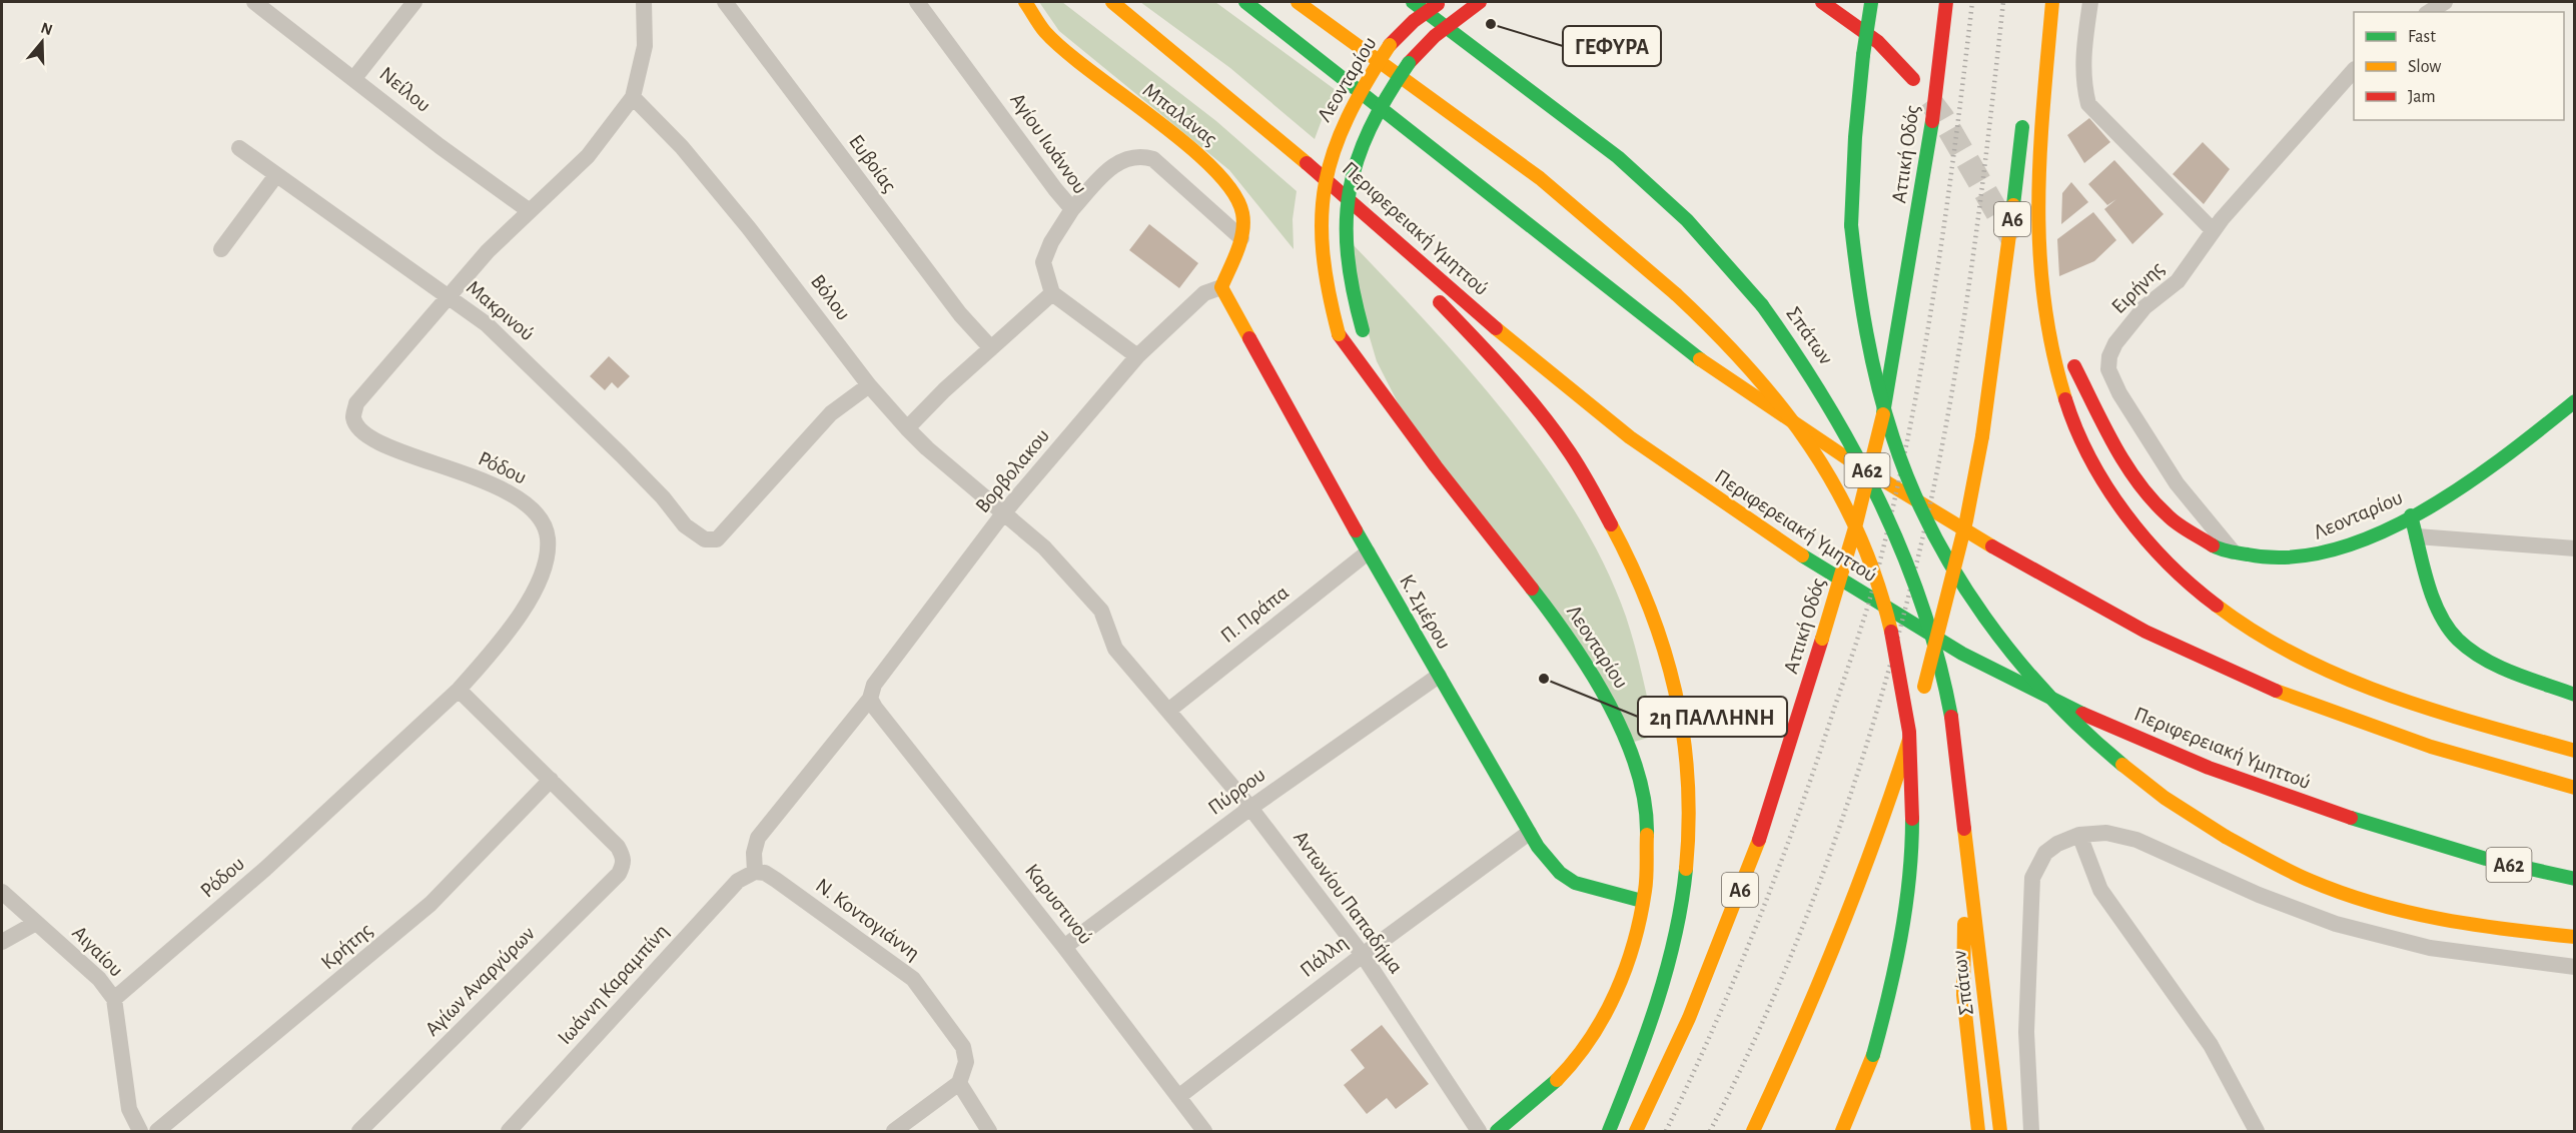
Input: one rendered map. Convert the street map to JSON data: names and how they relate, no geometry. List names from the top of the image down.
{
  "streets": {
    "main road": [
      "Λεονταρίου",
      "Μπαλάνας",
      "Αττική Οδός",
      "Α6",
      "Περιφερειακή Υμηττού",
      "Σπάτων",
      "Α62",
      "Κ. Σμέρου"
    ],
    "street": [
      "Νείλου",
      "Αγίου Ιωάννου",
      "Ευβοίας",
      "Ειρήνης",
      "Βόλου",
      "Μακρινού",
      "Ρόδου",
      "Βορβολακου",
      "Π. Πράπα",
      "Πύρρου",
      "Αντωνίου Παπαδήμα",
      "Καρυστινού",
      "Ν. Koντογιάννη",
      "Κρήτης",
      "Αιγαίου",
      "Πάλλη",
      "Αγίων Αναργύρων",
      "Ιωάννη Καραμπίνη"
    ]
  },
  "crossings": [
    ["Λεονταρίου", "Ειρήνης"],
    ["Λεονταρίου", "Σπάτων"],
    ["Λεονταρίου", "Κ. Σμέρου"],
    ["Νείλου", "Ρόδου"],
    ["Μπαλάνας", "Αγίου Ιωάννου"],
    ["Μπαλάνας", "Βορβολακου"],
    ["Μπαλάνας", "Κ. Σμέρου"],
    ["Αγίου Ιωάννου", "Βορβολακου"],
    ["Αγίου Ιωάννου", "Κ. Σμέρου"],
    ["Βόλου", "Μακρινού"],
    ["Βόλου", "Ρόδου"],
    ["Βόλου", "Βορβολακου"],
    ["Βόλου", "Π. Πράπα"],
    ["Βόλου", "Αντωνίου Παπαδήμα"],
    ["Μακρινού", "Ρόδου"],
    ["Ρόδου", "Αιγαίου"],
    ["Βορβολακου", "Κ. Σμέρου"],
    ["Βορβολακου", "Καρυστινού"],
    ["Βορβολακου", "Ν. Koντογιάννη"],
    ["Βορβολακου", "Ιωάννη Καραμπίνη"],
    ["Κ. Σμέρου", "Π. Πράπα"],
    ["Κ. Σμέρου", "Πύρρου"],
    ["Κ. Σμέρου", "Πάλλη"],
    ["Π. Πράπα", "Αντωνίου Παπαδήμα"],
    ["Πύρρου", "Αντωνίου Παπαδήμα"],
    ["Πύρρου", "Καρυστινού"],
    ["Αντωνίου Παπαδήμα", "Πάλλη"],
    ["Καρυστινού", "Πάλλη"],
    ["Ν. Koντογιάννη", "Ιωάννη Καραμπίνη"],
    ["Κρήτης", "Αγίων Αναργύρων"]
  ],
  "places": ["ΓΕΦΥΡΑ", "2η ΠΑΛΛΗΝΗ"],
  "legend": ["Fast", "Slow", "Jam"],
  "north": "top"
}
